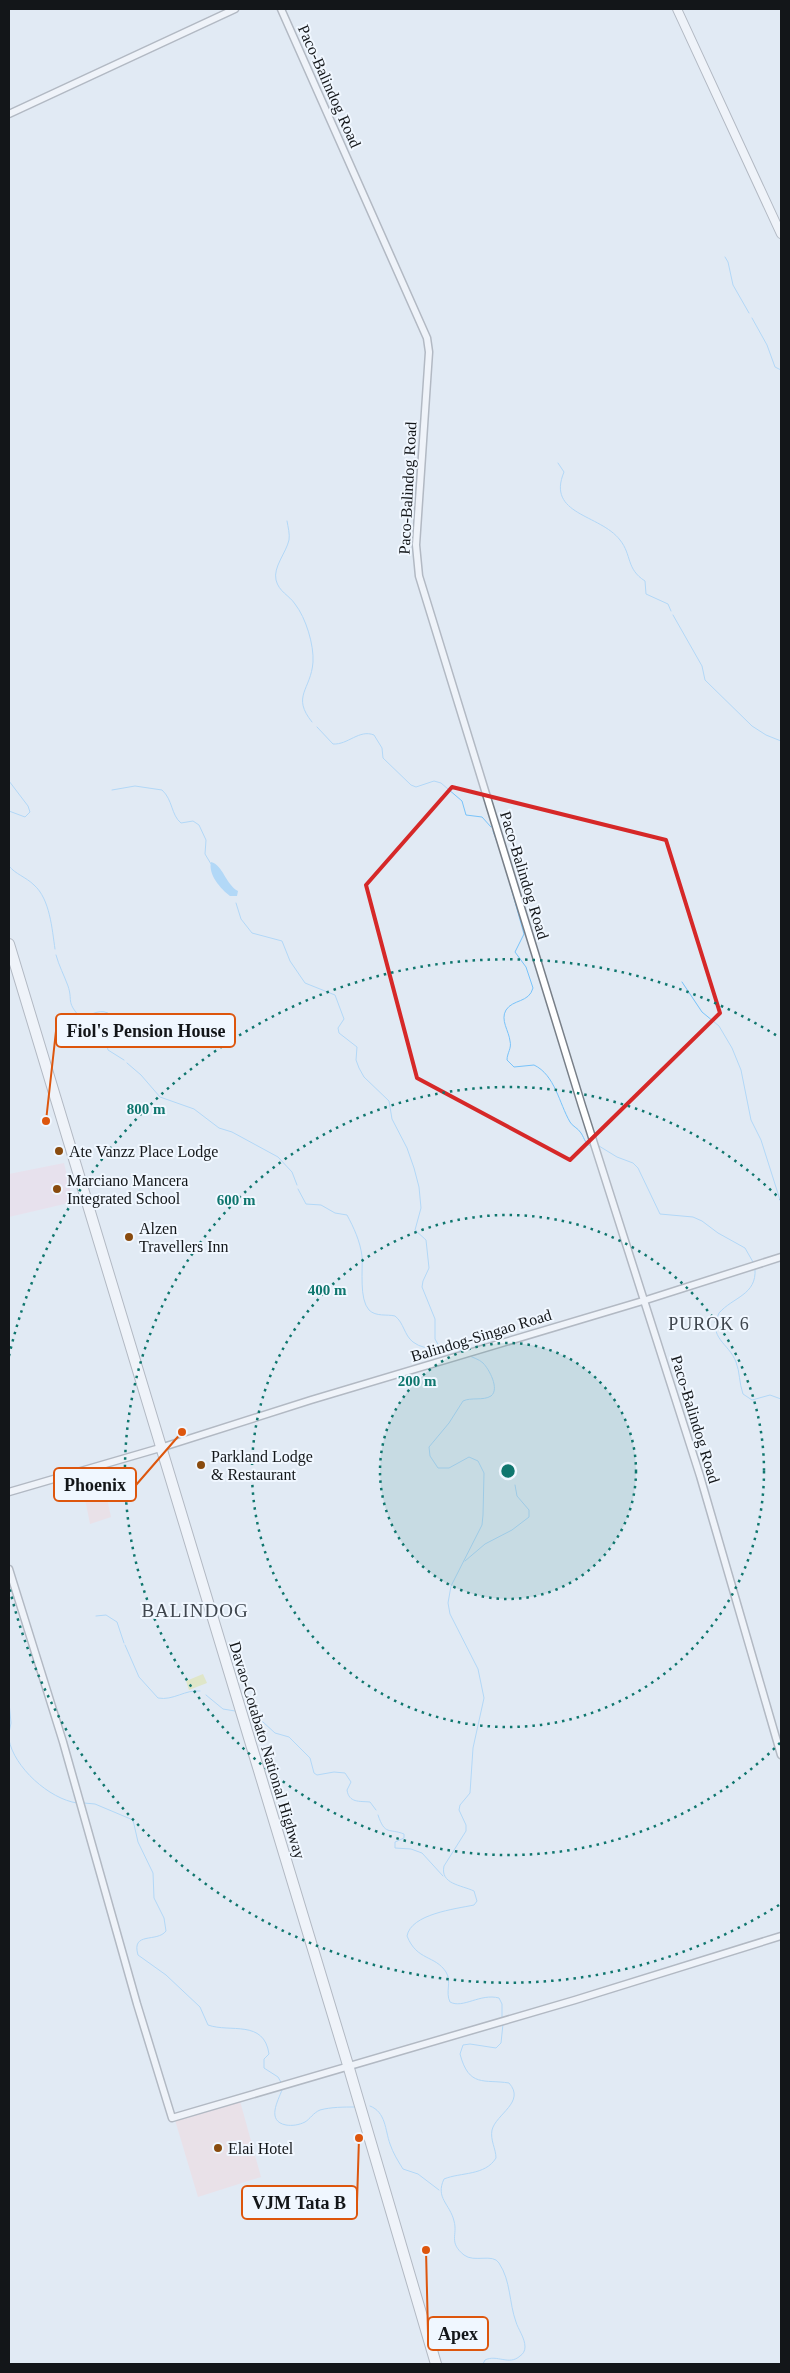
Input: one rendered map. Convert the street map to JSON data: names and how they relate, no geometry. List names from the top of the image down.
{
  "streets": {
    "highway": ["Davao-Cotabato National Highway"],
    "street": ["Paco-Balindog Road", "Balindog-Singao Road"]
  },
  "crossings": [
    ["Paco-Balindog Road", "Balindog-Singao Road"],
    ["Balindog-Singao Road", "Davao-Cotabato National Highway"]
  ],
  "districts": ["PUROK 6", "BALINDOG"],
  "places": [
    "Fiol's Pension House",
    "Ate Vanzz Place Lodge",
    "Marciano Mancera Integrated School",
    "Alzen Travellers Inn",
    "Phoenix",
    "Parkland Lodge & Restaurant",
    "VJM Tata B",
    "Elai Hotel",
    "Apex"
  ],
  "rings": [
    "800 m",
    "600 m",
    "400 m",
    "200 m"
  ]
}
